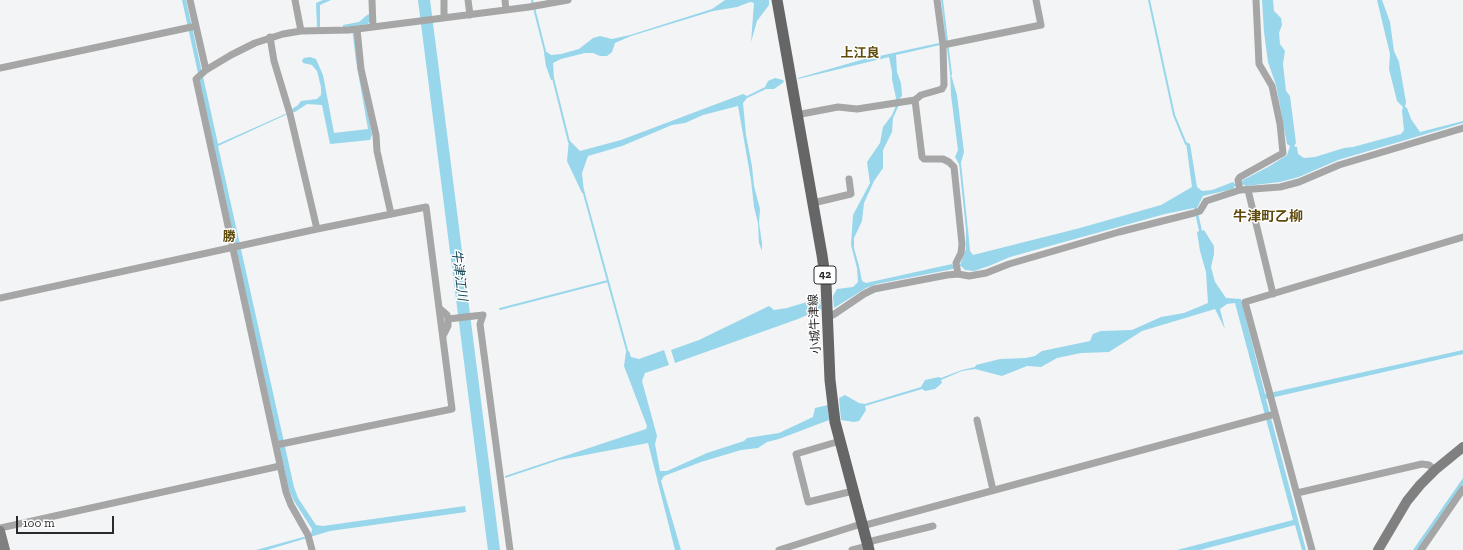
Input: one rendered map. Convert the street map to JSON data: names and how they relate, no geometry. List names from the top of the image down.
{
  "streets": {
    "main road": ["42", "小城牛津線"]
  },
  "districts": ["上江良", "牛津町乙柳", "勝"],
  "water": ["牛津江川"],
  "scale_bar": "100 m"
}
